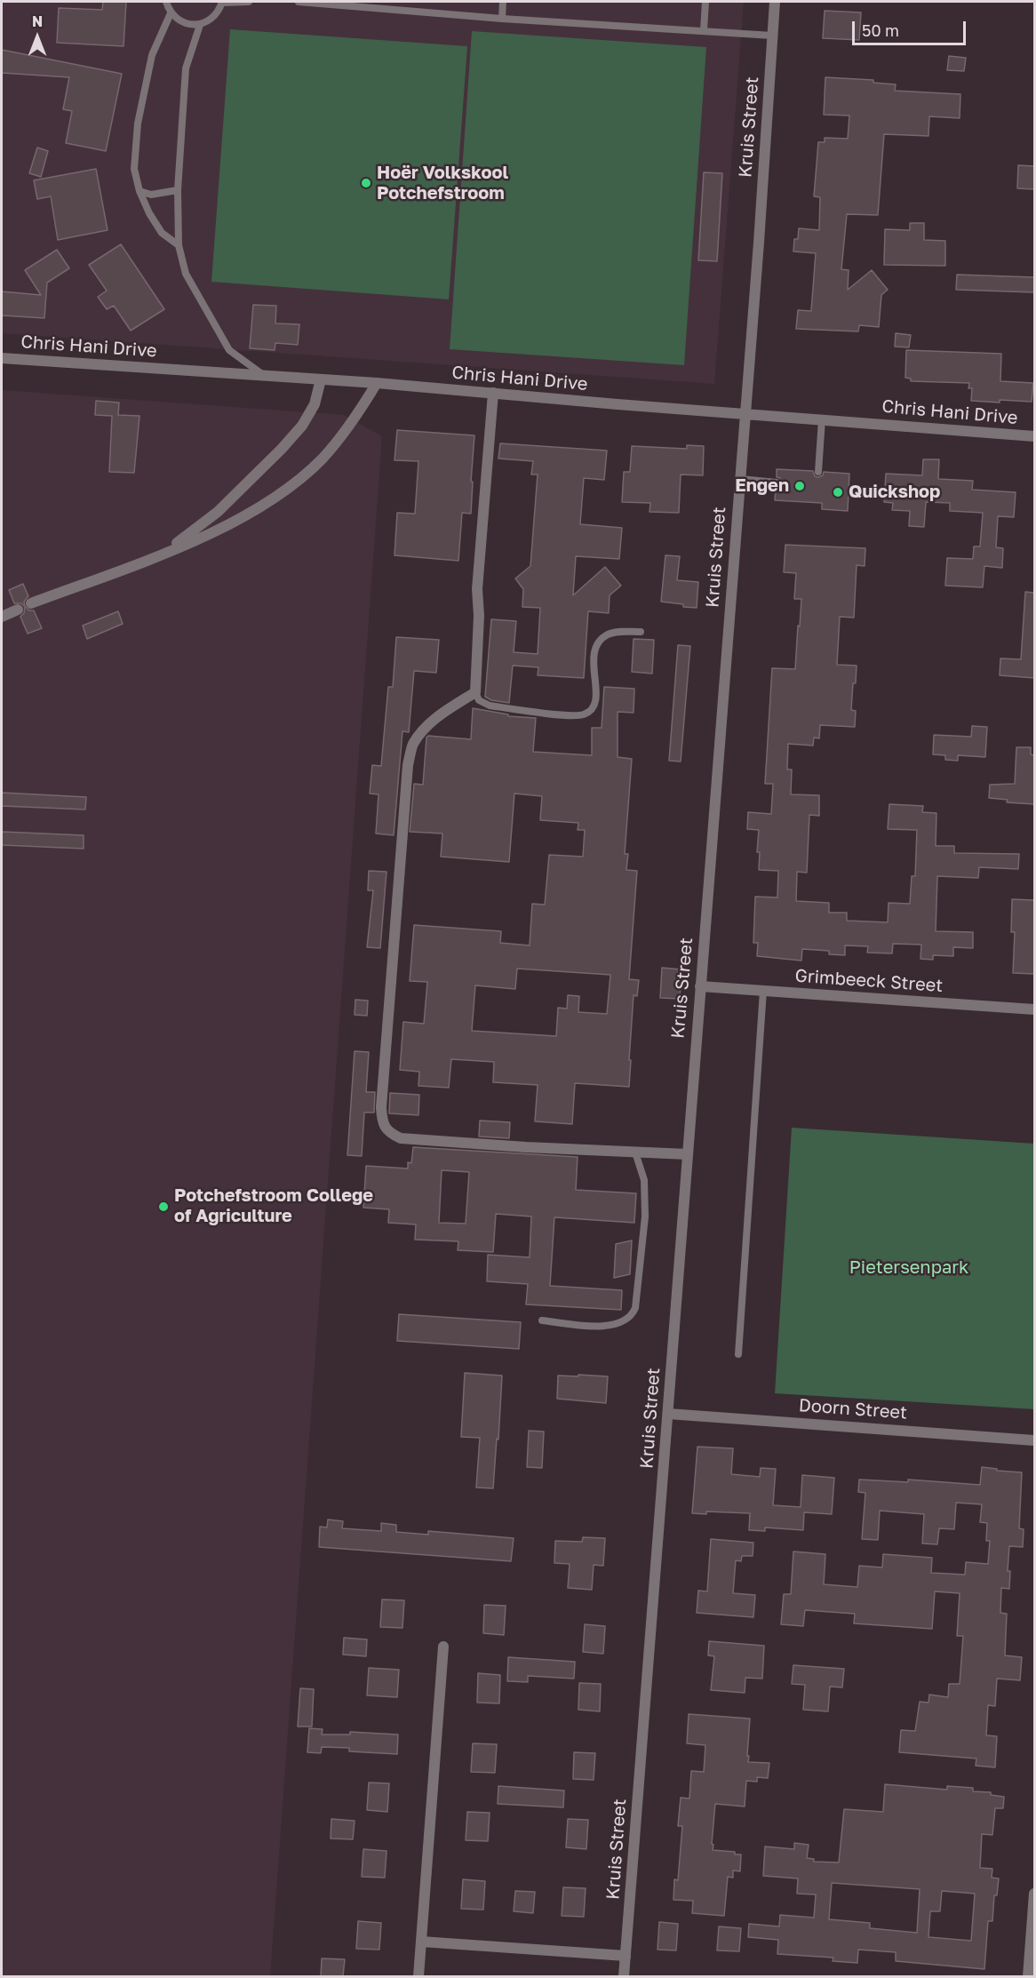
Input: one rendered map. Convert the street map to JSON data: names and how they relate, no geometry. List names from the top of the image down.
{
  "streets": {
    "street": [
      "Kruis Street",
      "Chris Hani Drive",
      "Grimbeeck Street",
      "Doorn Street"
    ]
  },
  "crossings": [
    ["Kruis Street", "Chris Hani Drive"],
    ["Kruis Street", "Grimbeeck Street"],
    ["Kruis Street", "Doorn Street"]
  ],
  "parks": ["Pietersenpark"],
  "places": [
    "Hoër Volkskool Potchefstroom",
    "Engen",
    "Quickshop",
    "Potchefstroom College of Agriculture"
  ],
  "scale_bar": "50 m",
  "north": "top"
}
